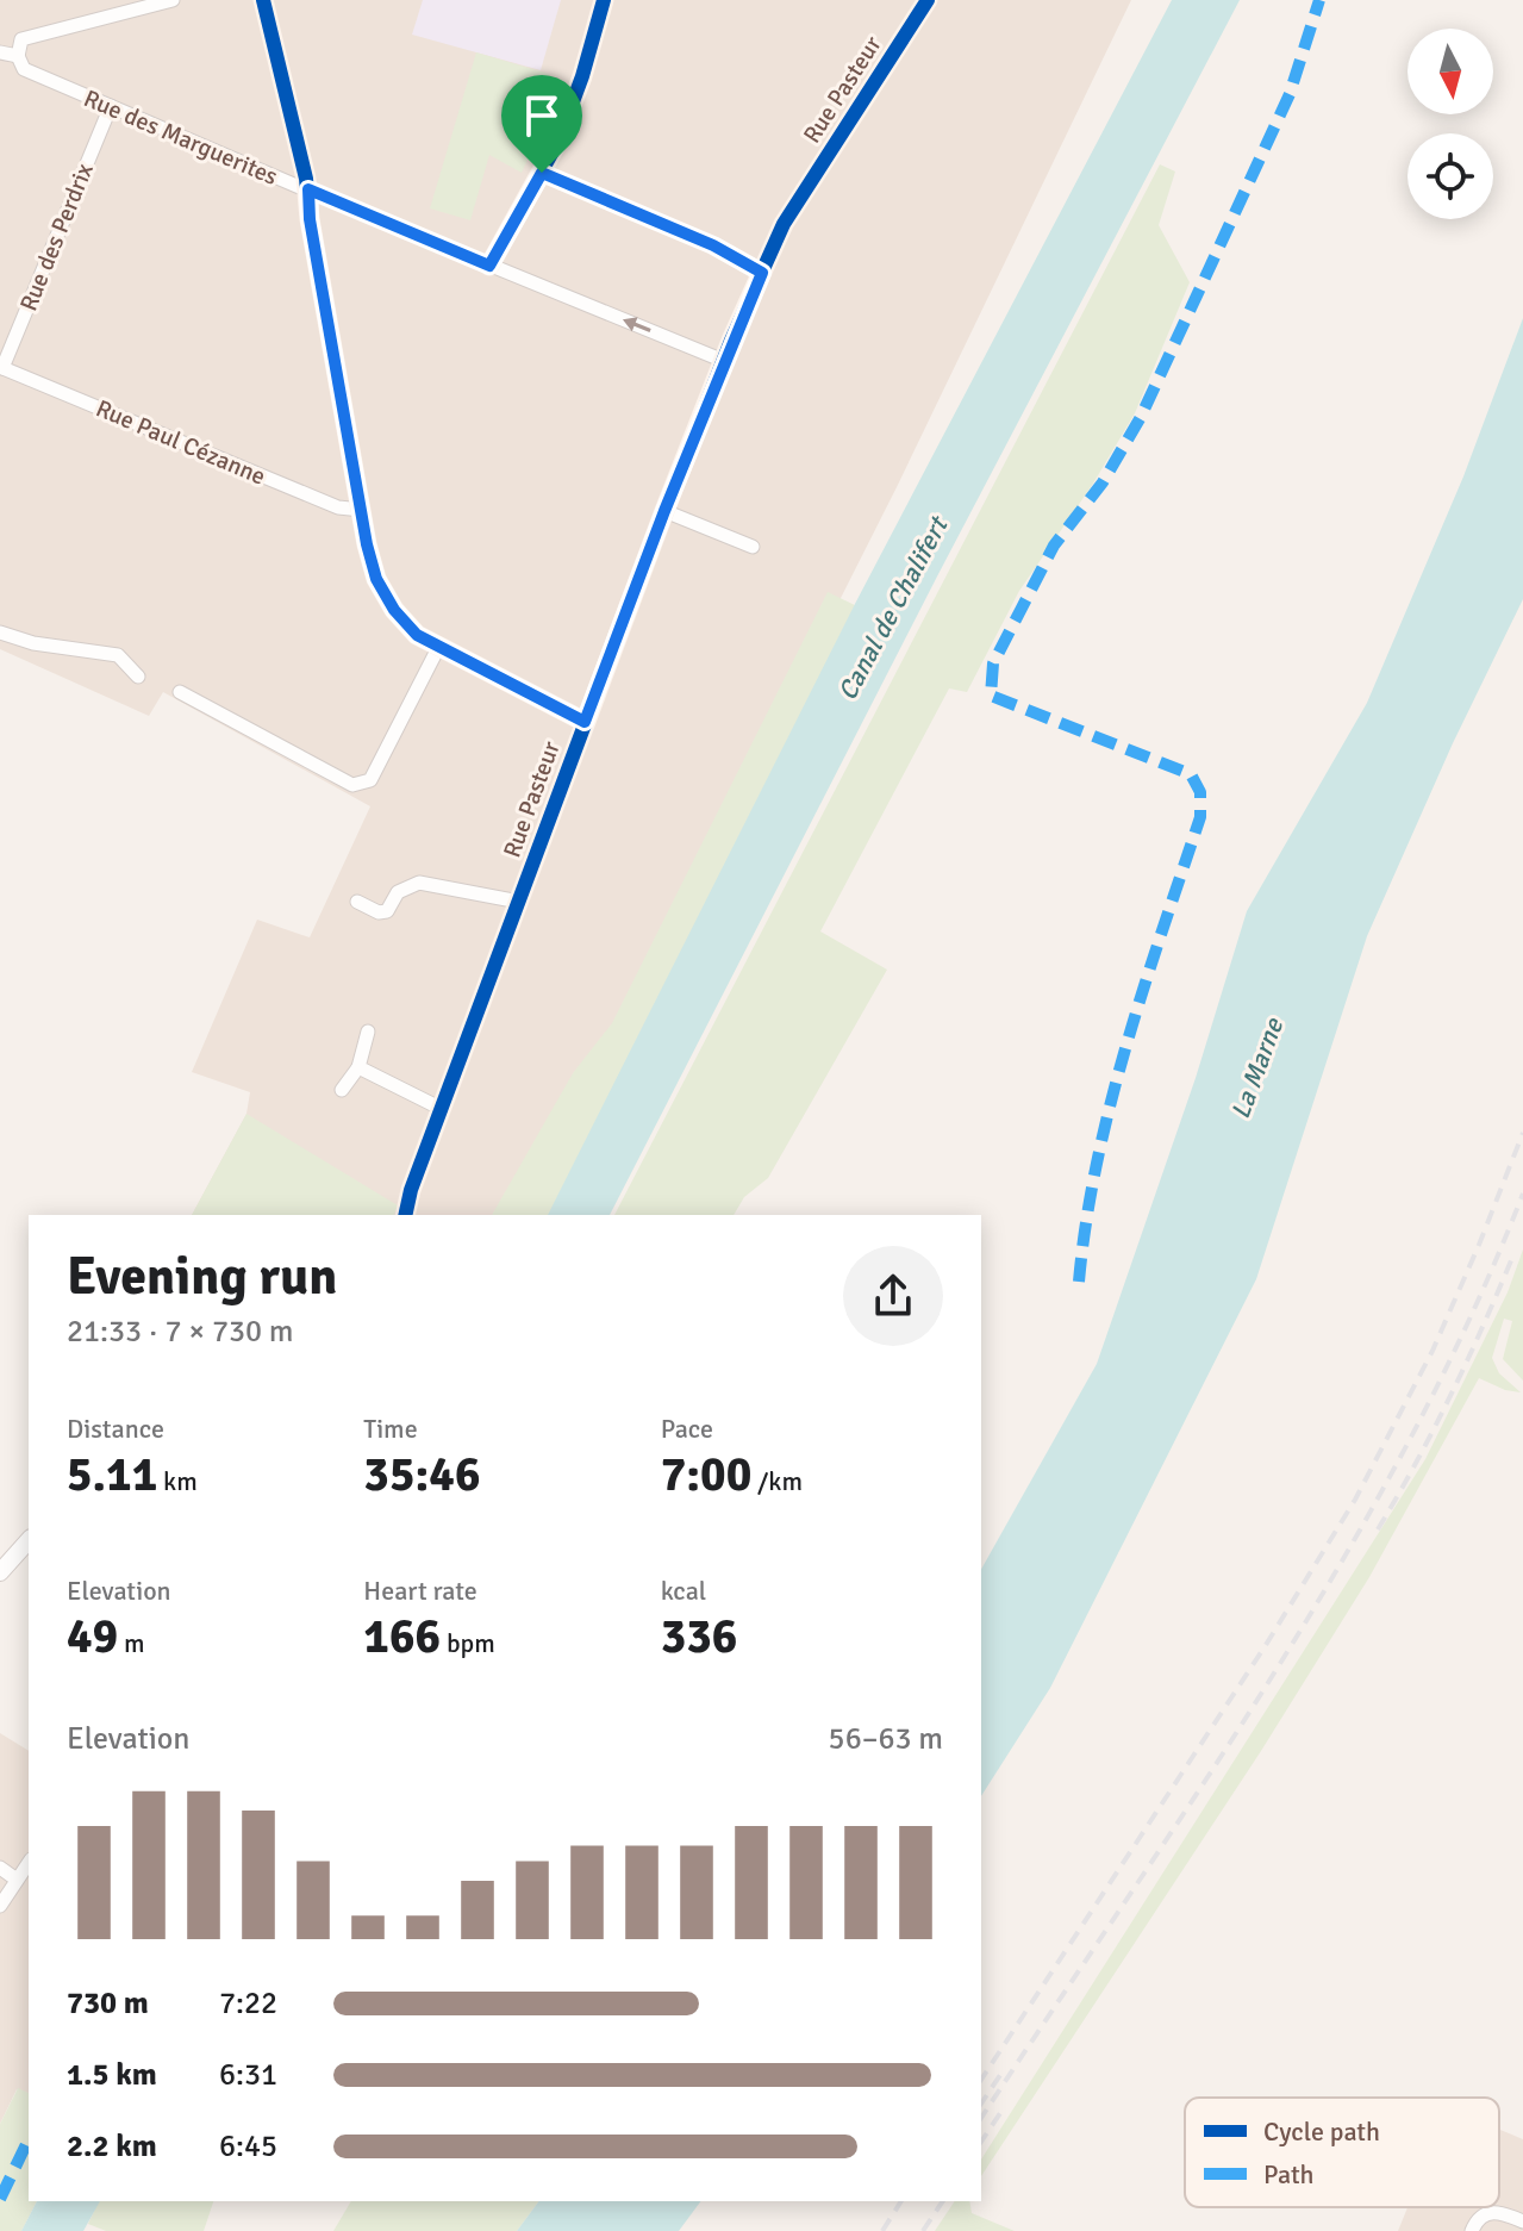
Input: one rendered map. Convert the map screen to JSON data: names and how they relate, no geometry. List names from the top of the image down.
{
  "streets": {
    "street": [
      "Rue Pasteur",
      "Rue des Marguerites",
      "Rue des Perdrix",
      "Rue Paul Cézanne"
    ]
  },
  "crossings": [
    ["Rue Pasteur", "Rue des Marguerites"],
    ["Rue des Marguerites", "Rue des Perdrix"],
    ["Rue des Perdrix", "Rue Paul Cézanne"]
  ],
  "water": ["Canal de Chalifert", "La Marne"],
  "legend": ["Cycle path", "Path"],
  "north": "bottom",
  "page": {
    "heading": ["Evening run", "21:33 · 7 × 730 m"],
    "stats": [
      ["Distance", "5.11 km"],
      ["Time", "35:46"],
      ["Pace", "7:00 /km"],
      ["Elevation", "49 m"],
      ["Heart rate", "166 bpm"],
      ["kcal", "336"]
    ],
    "chart": ["Elevation", "56–63 m"],
    "list": [
      {
        "name": "730 m",
        "note": "7:22"
      },
      {
        "name": "1.5 km",
        "note": "6:31"
      },
      {
        "name": "2.2 km",
        "note": "6:45"
      }
    ]
  }
}
